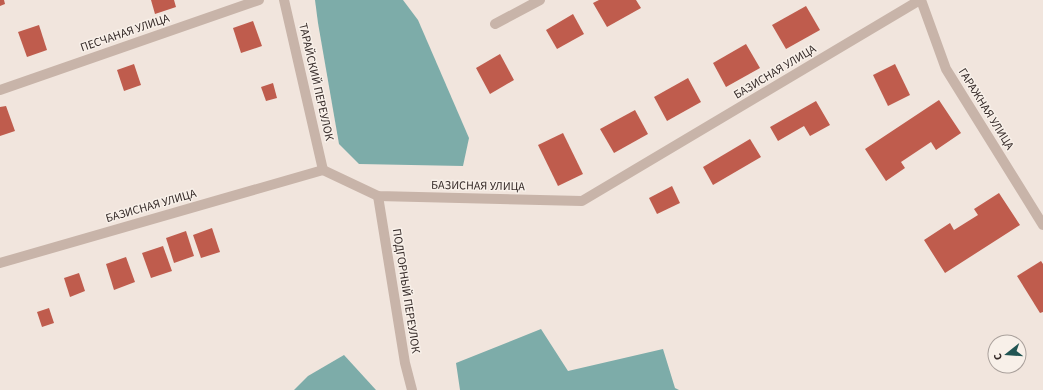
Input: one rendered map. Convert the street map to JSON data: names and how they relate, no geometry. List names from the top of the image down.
{
  "streets": {
    "street": [
      "ПЕСЧАНАЯ УЛИЦА",
      "БАЗИСНАЯ УЛИЦА",
      "ТАРАЙСКИЙ ПЕРЕУЛОК",
      "ГАРАЖНАЯ УЛИЦА",
      "ПОДГОРНЫЙ ПЕРЕУЛОК"
    ]
  },
  "crossings": [
    ["БАЗИСНАЯ УЛИЦА", "ТАРАЙСКИЙ ПЕРЕУЛОК"],
    ["БАЗИСНАЯ УЛИЦА", "ГАРАЖНАЯ УЛИЦА"],
    ["БАЗИСНАЯ УЛИЦА", "ПОДГОРНЫЙ ПЕРЕУЛОК"]
  ],
  "north": "left"
}
